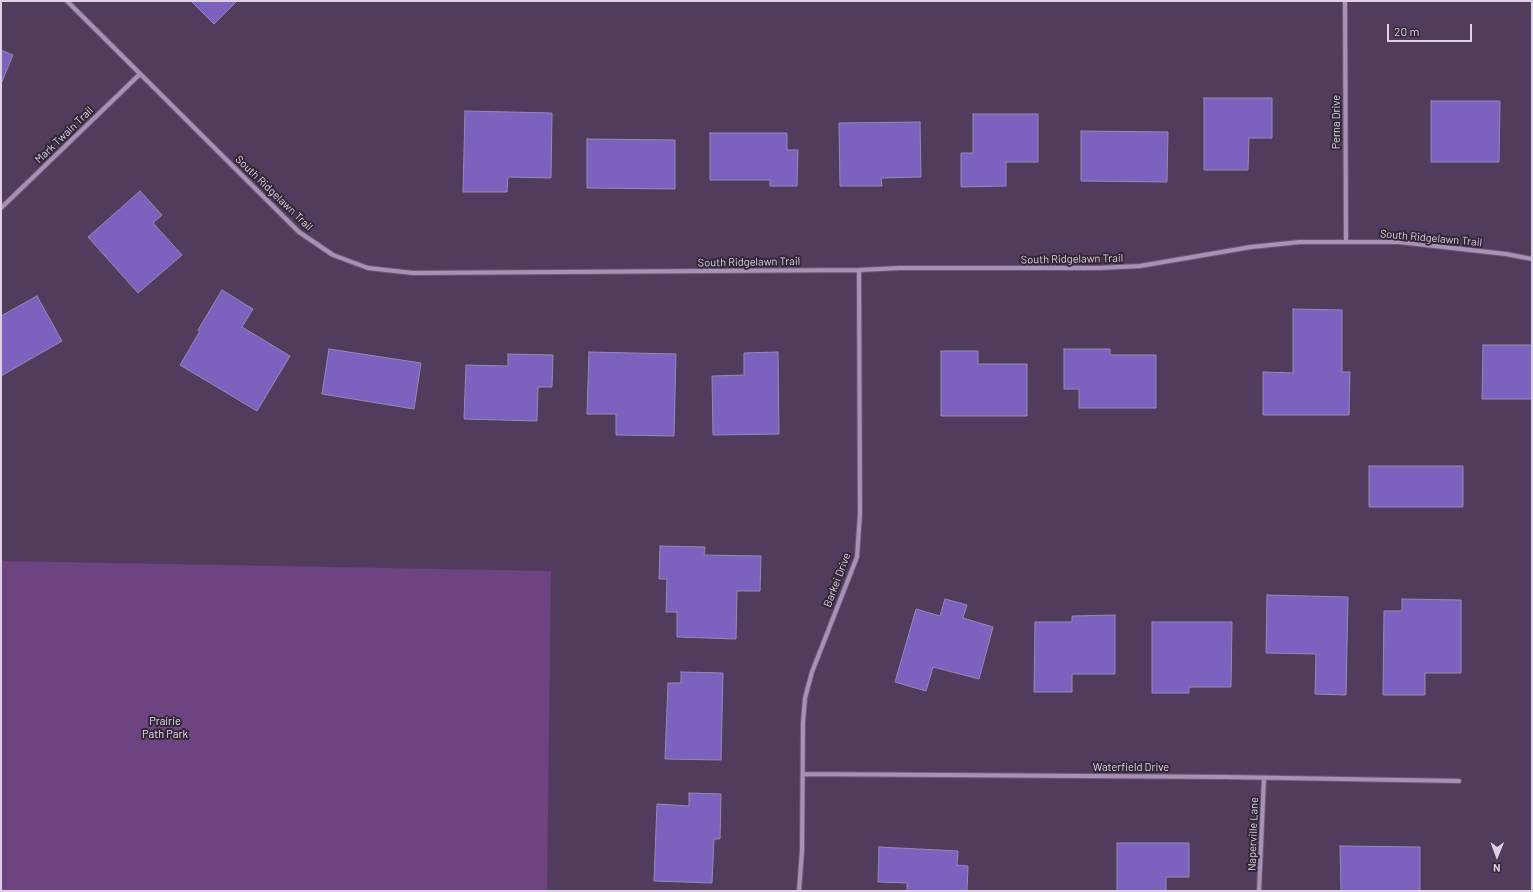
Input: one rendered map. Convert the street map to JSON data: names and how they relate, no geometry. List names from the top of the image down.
{
  "streets": {
    "street": [
      "Perna Drive",
      "Mark Twain Trail",
      "South Ridgelawn Trail",
      "Barkei Drive",
      "Waterfield Drive",
      "Naperville Lane"
    ]
  },
  "crossings": [
    ["Perna Drive", "South Ridgelawn Trail"],
    ["Mark Twain Trail", "South Ridgelawn Trail"],
    ["South Ridgelawn Trail", "Barkei Drive"],
    ["Barkei Drive", "Waterfield Drive"],
    ["Waterfield Drive", "Naperville Lane"]
  ],
  "parks": ["Prairie Path Park"],
  "scale_bar": "20 m",
  "north": "bottom"
}
